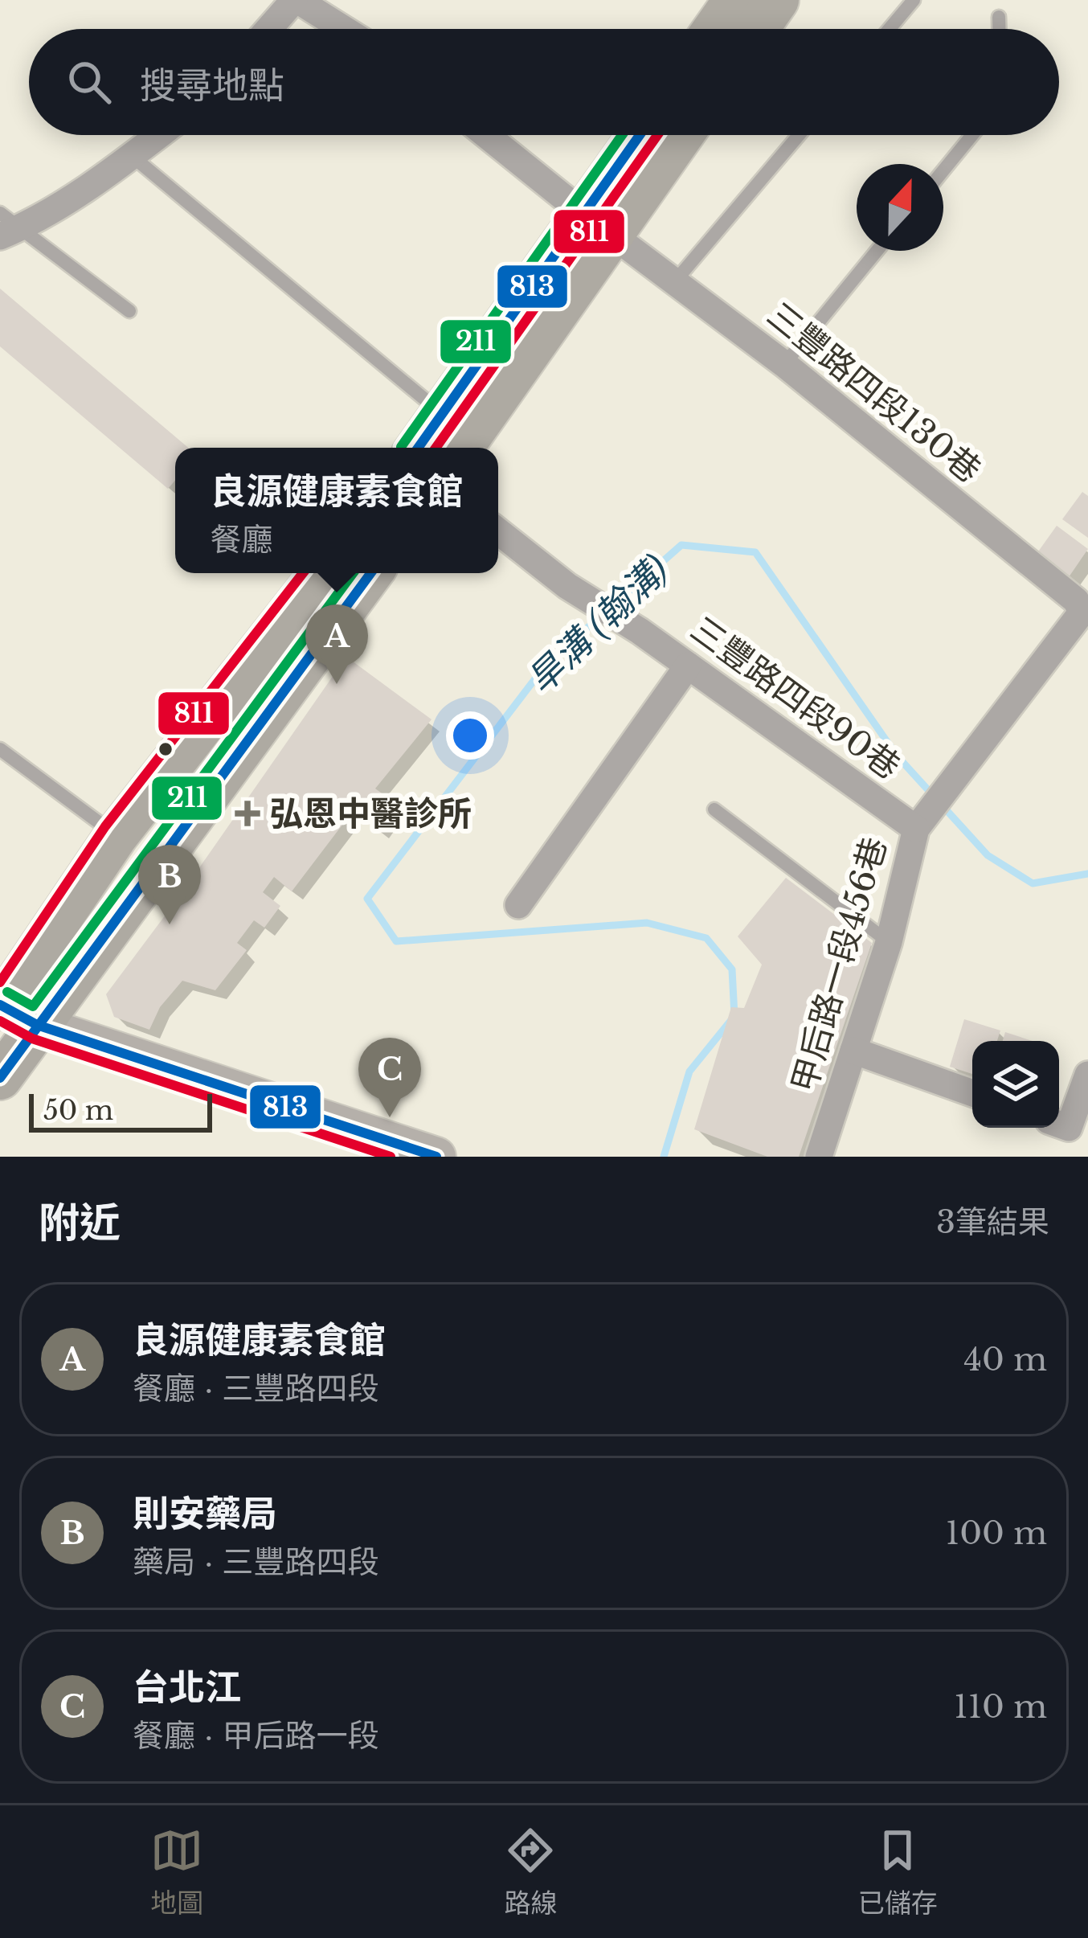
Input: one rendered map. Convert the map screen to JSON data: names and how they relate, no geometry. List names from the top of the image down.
{
  "streets": {
    "street": ["三豐路四段130巷", "三豐路四段90巷", "甲后路一段456巷"]
  },
  "crossings": [
    ["三豐路四段130巷", "甲后路一段456巷"],
    ["三豐路四段90巷", "甲后路一段456巷"]
  ],
  "water": ["旱溝 (翰溝)"],
  "places": {
    "health": ["弘恩中醫診所"]
  },
  "lines": ["transit line 813", "transit line 811", "transit line 211"],
  "scale_bar": "50 m",
  "north": "top",
  "page": {
    "search": "搜尋地點",
    "popup": ["良源健康素食館", "餐廳"],
    "pins": ["A", "B", "C"],
    "scale": "50 m",
    "heading": ["附近", "3筆結果"],
    "list": [
      {
        "mark": "A",
        "name": "良源健康素食館",
        "note": "餐廳 · 三豐路四段",
        "value": "40 m"
      },
      {
        "mark": "B",
        "name": "則安藥局",
        "note": "藥局 · 三豐路四段",
        "value": "100 m"
      },
      {
        "mark": "C",
        "name": "台北江",
        "note": "餐廳 · 甲后路一段",
        "value": "110 m"
      }
    ],
    "nav": ["地圖", "路線", "已儲存"]
  }
}
